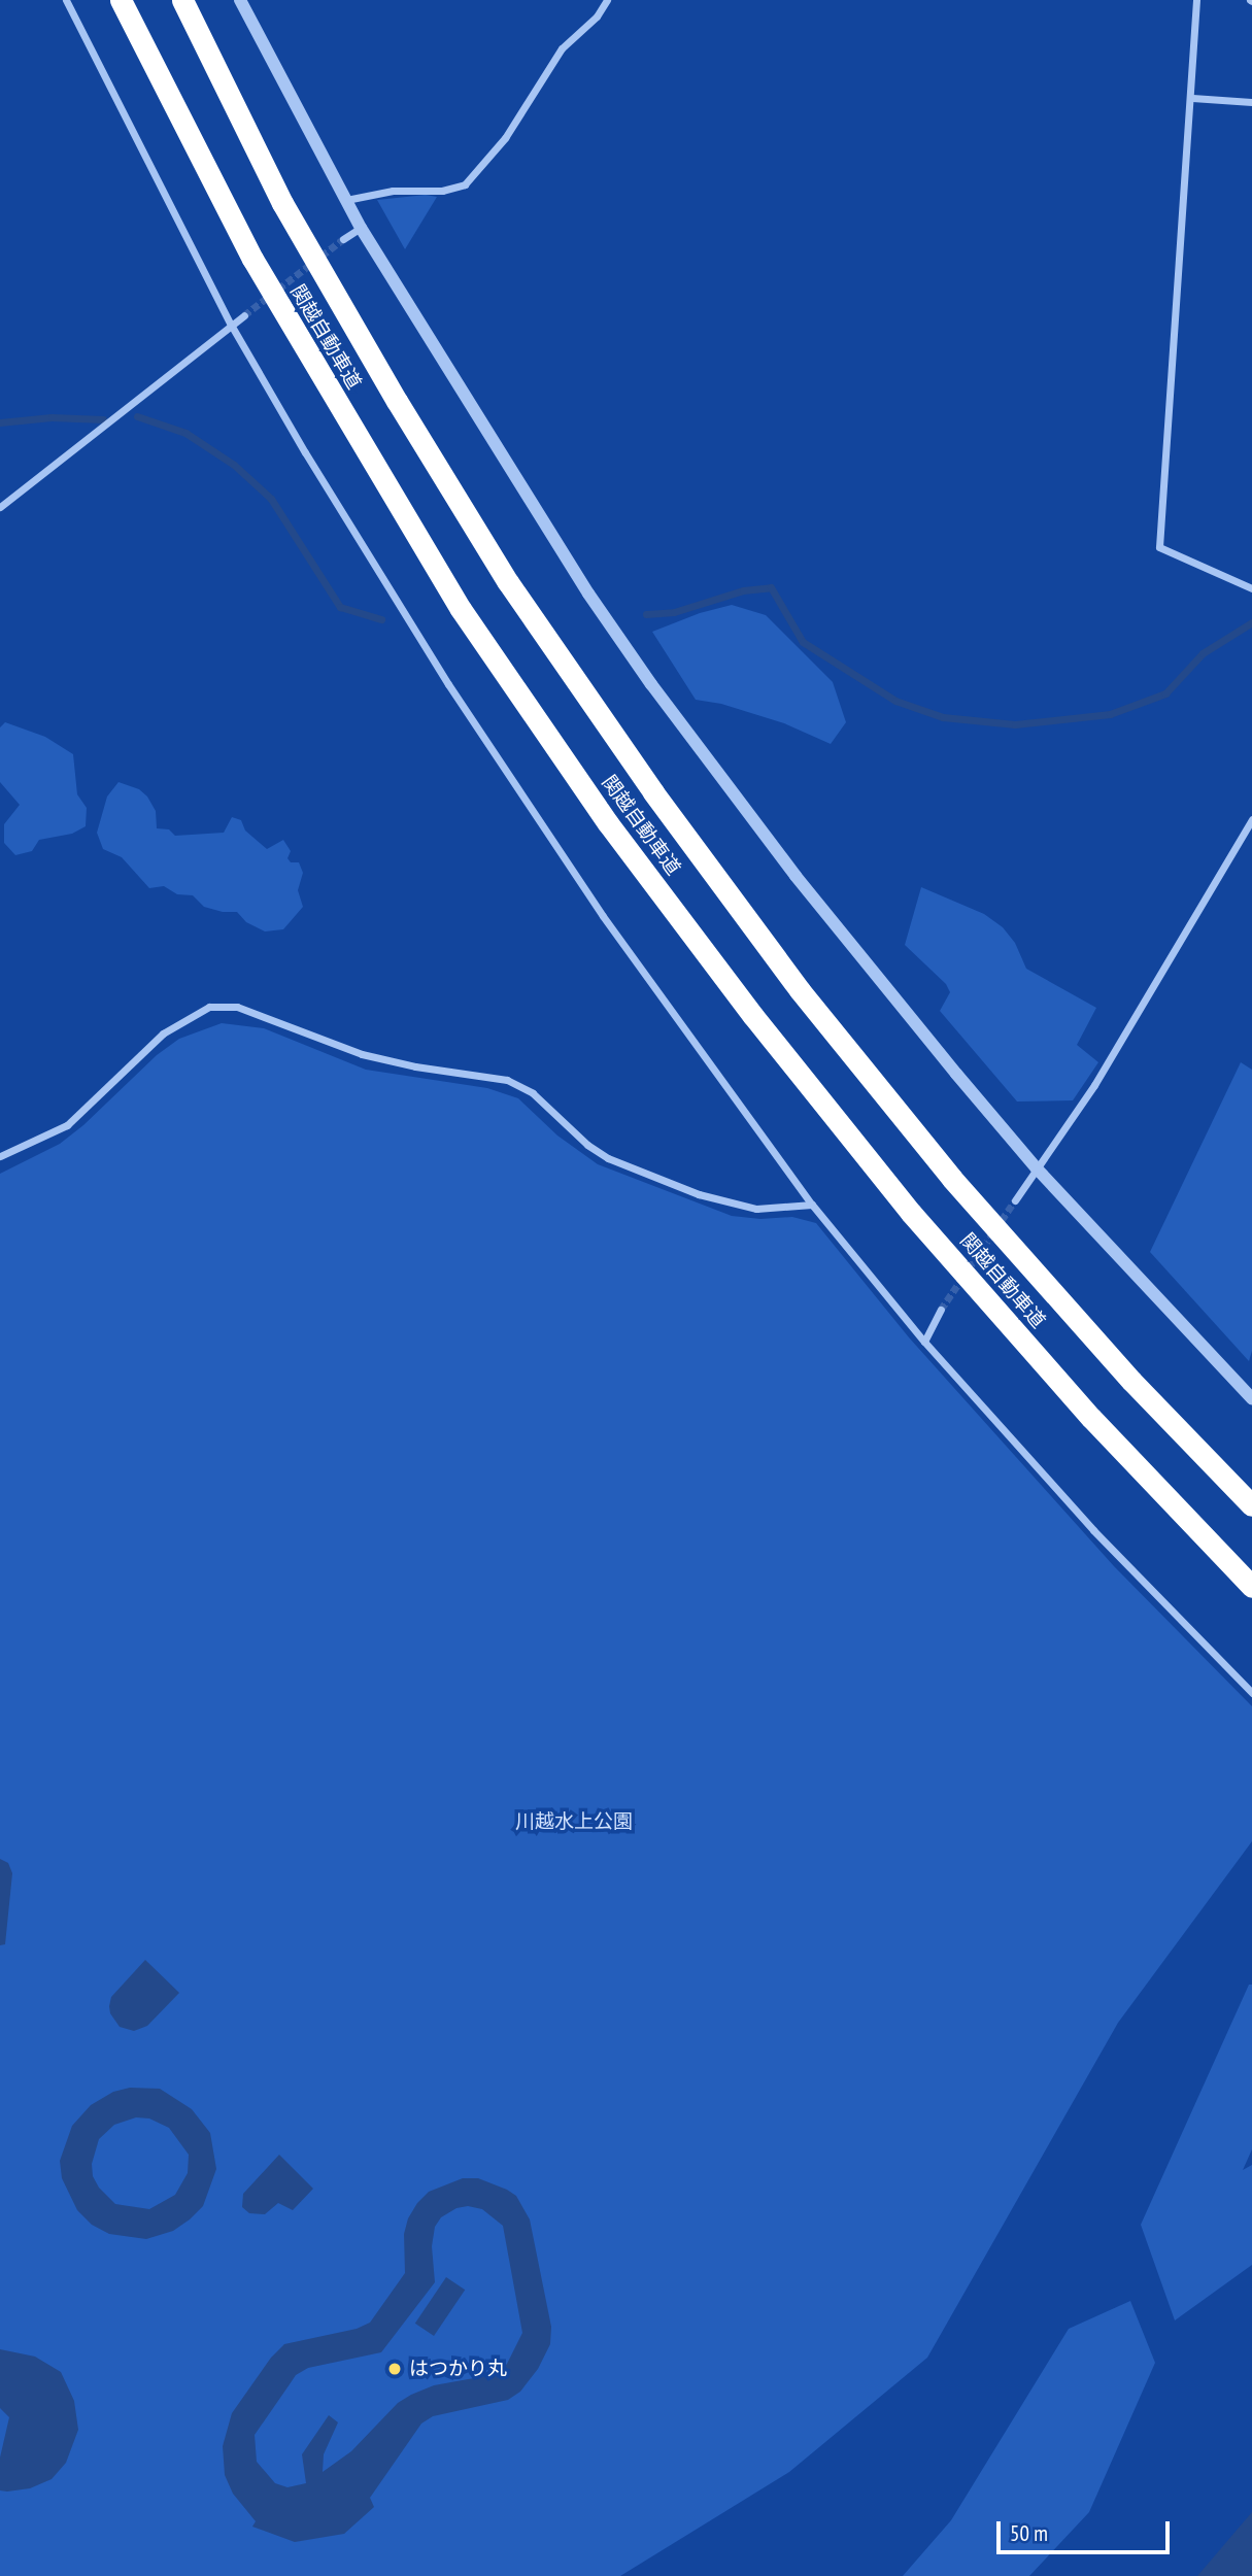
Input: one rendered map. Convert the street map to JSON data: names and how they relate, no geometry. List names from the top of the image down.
{
  "streets": {
    "highway": ["関越自動車道"]
  },
  "parks": ["川越水上公園"],
  "places": ["はつかり丸"],
  "scale_bar": "50 m"
}
